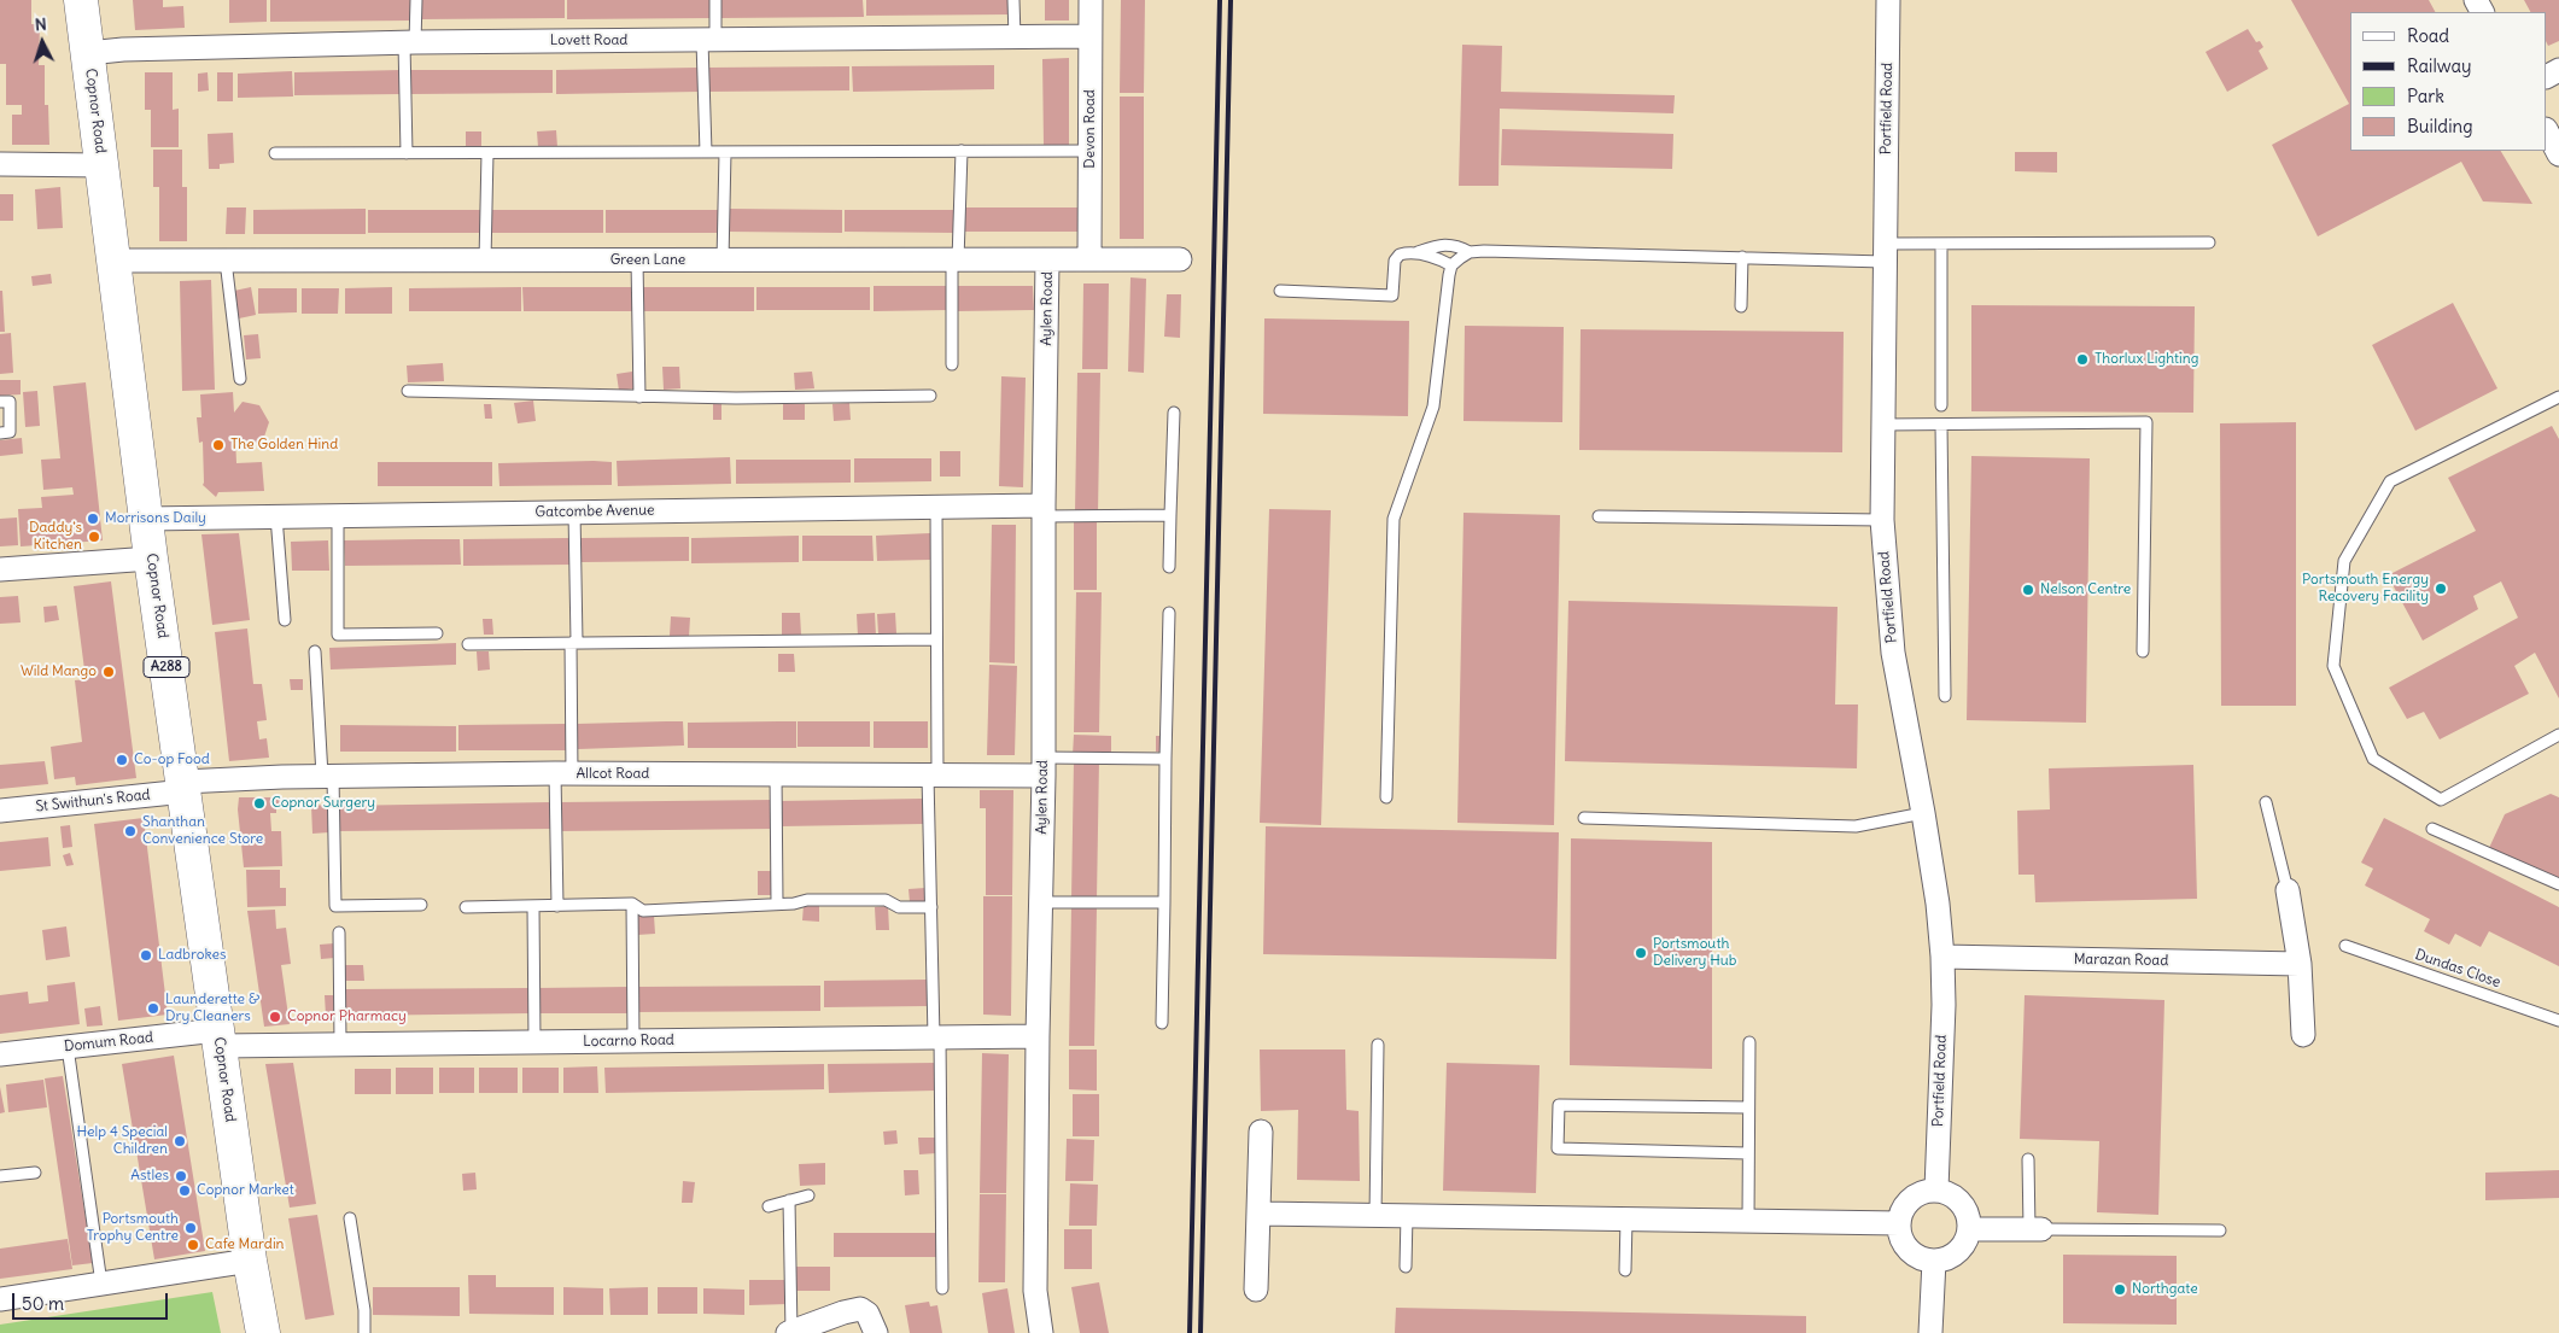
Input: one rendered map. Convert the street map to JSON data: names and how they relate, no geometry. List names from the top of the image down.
{
  "streets": {
    "main road": ["Copnor Road", "A288"],
    "street": [
      "Lovett Road",
      "Portfield Road",
      "Devon Road",
      "Green Lane",
      "Aylen Road",
      "Gatcombe Avenue",
      "Allcot Road",
      "St Swithun's Road",
      "Marazan Road",
      "Locarno Road",
      "Domum Road"
    ],
    "lane": ["Dundas Close"]
  },
  "crossings": [
    ["Lovett Road", "Copnor Road"],
    ["Lovett Road", "Devon Road"],
    ["Portfield Road", "Marazan Road"],
    ["Copnor Road", "Green Lane"],
    ["Copnor Road", "Gatcombe Avenue"],
    ["Copnor Road", "Allcot Road"],
    ["Copnor Road", "St Swithun's Road"],
    ["Copnor Road", "Locarno Road"],
    ["Copnor Road", "Domum Road"],
    ["Devon Road", "Green Lane"],
    ["Green Lane", "Aylen Road"],
    ["Aylen Road", "Gatcombe Avenue"],
    ["Aylen Road", "Allcot Road"],
    ["Aylen Road", "Locarno Road"],
    ["Allcot Road", "St Swithun's Road"],
    ["Locarno Road", "Domum Road"]
  ],
  "places": [
    "Thorlux Lighting",
    "The Golden Hind",
    "Morrisons Daily",
    "Daddy's Kitchen",
    "Portsmouth Energy Recovery Facility",
    "Nelson Centre",
    "Wild Mango",
    "Co-op Food",
    "Copnor Surgery",
    "Shanthan Convenience Store",
    "Portsmouth Delivery Hub",
    "Ladbrokes",
    "Launderette & Dry Cleaners",
    "Copnor Pharmacy",
    "Help 4 Special Children",
    "Astles",
    "Copnor Market",
    "Portsmouth Trophy Centre",
    "Cafe Mardin",
    "Northgate"
  ],
  "legend": [
    "Road",
    "Railway",
    "Park",
    "Building"
  ],
  "scale_bar": "50 m",
  "north": "top"
}
